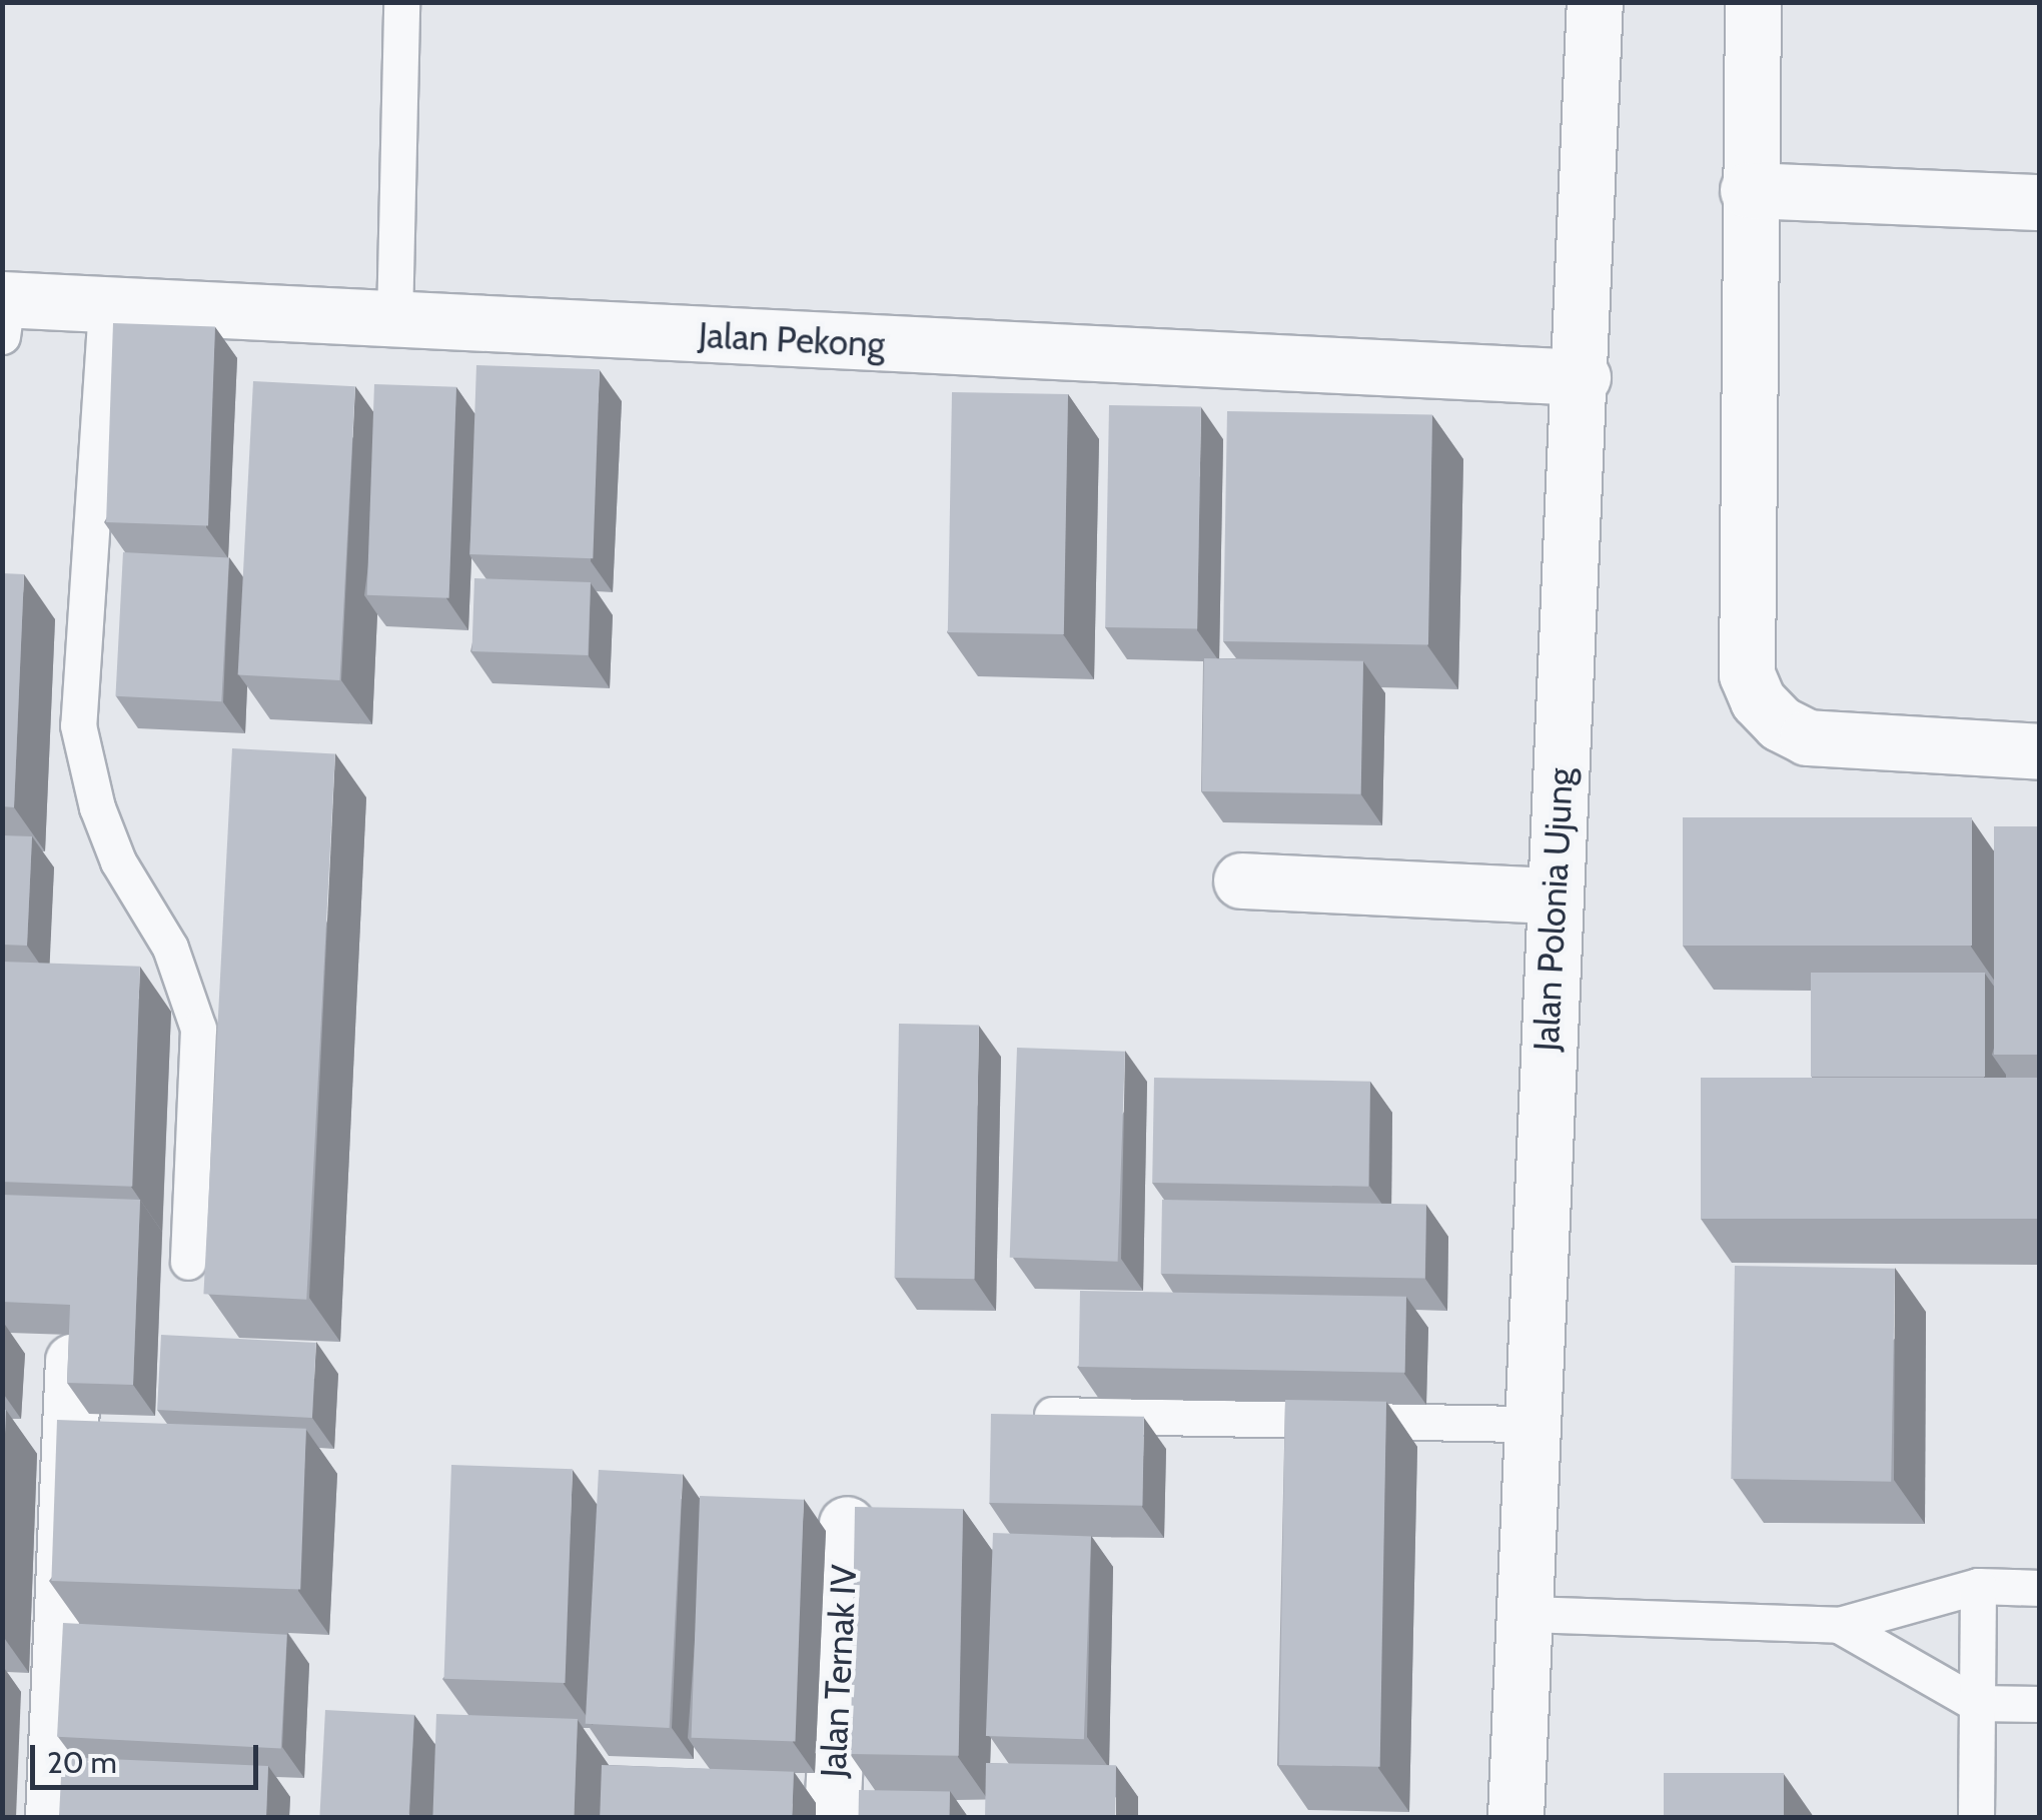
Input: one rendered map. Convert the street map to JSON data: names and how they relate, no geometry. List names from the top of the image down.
{
  "streets": {
    "street": ["Jalan Pekong", "Jalan Polonia Ujung", "Jalan Ternak IV"]
  },
  "crossings": [
    ["Jalan Pekong", "Jalan Polonia Ujung"]
  ],
  "scale_bar": "20 m"
}
